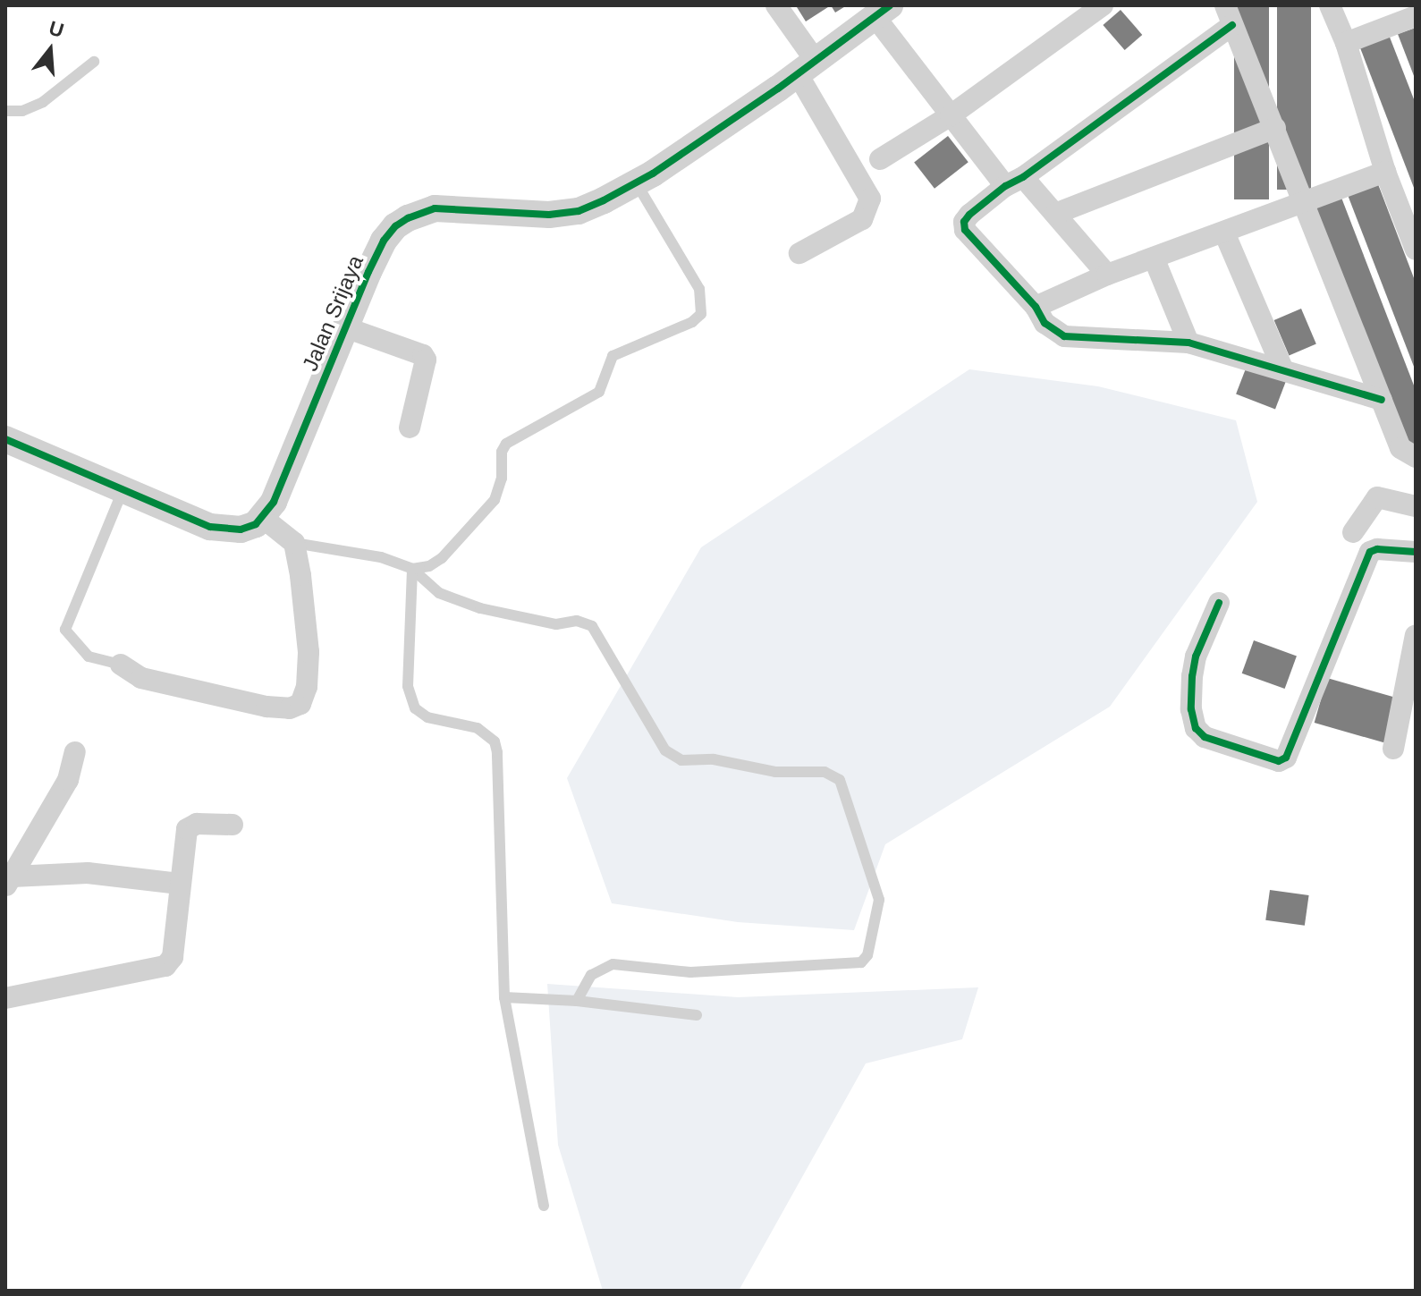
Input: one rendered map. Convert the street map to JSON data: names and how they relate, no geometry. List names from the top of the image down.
{
  "streets": {
    "street": ["Jalan Srijaya"]
  },
  "north": "top"
}
